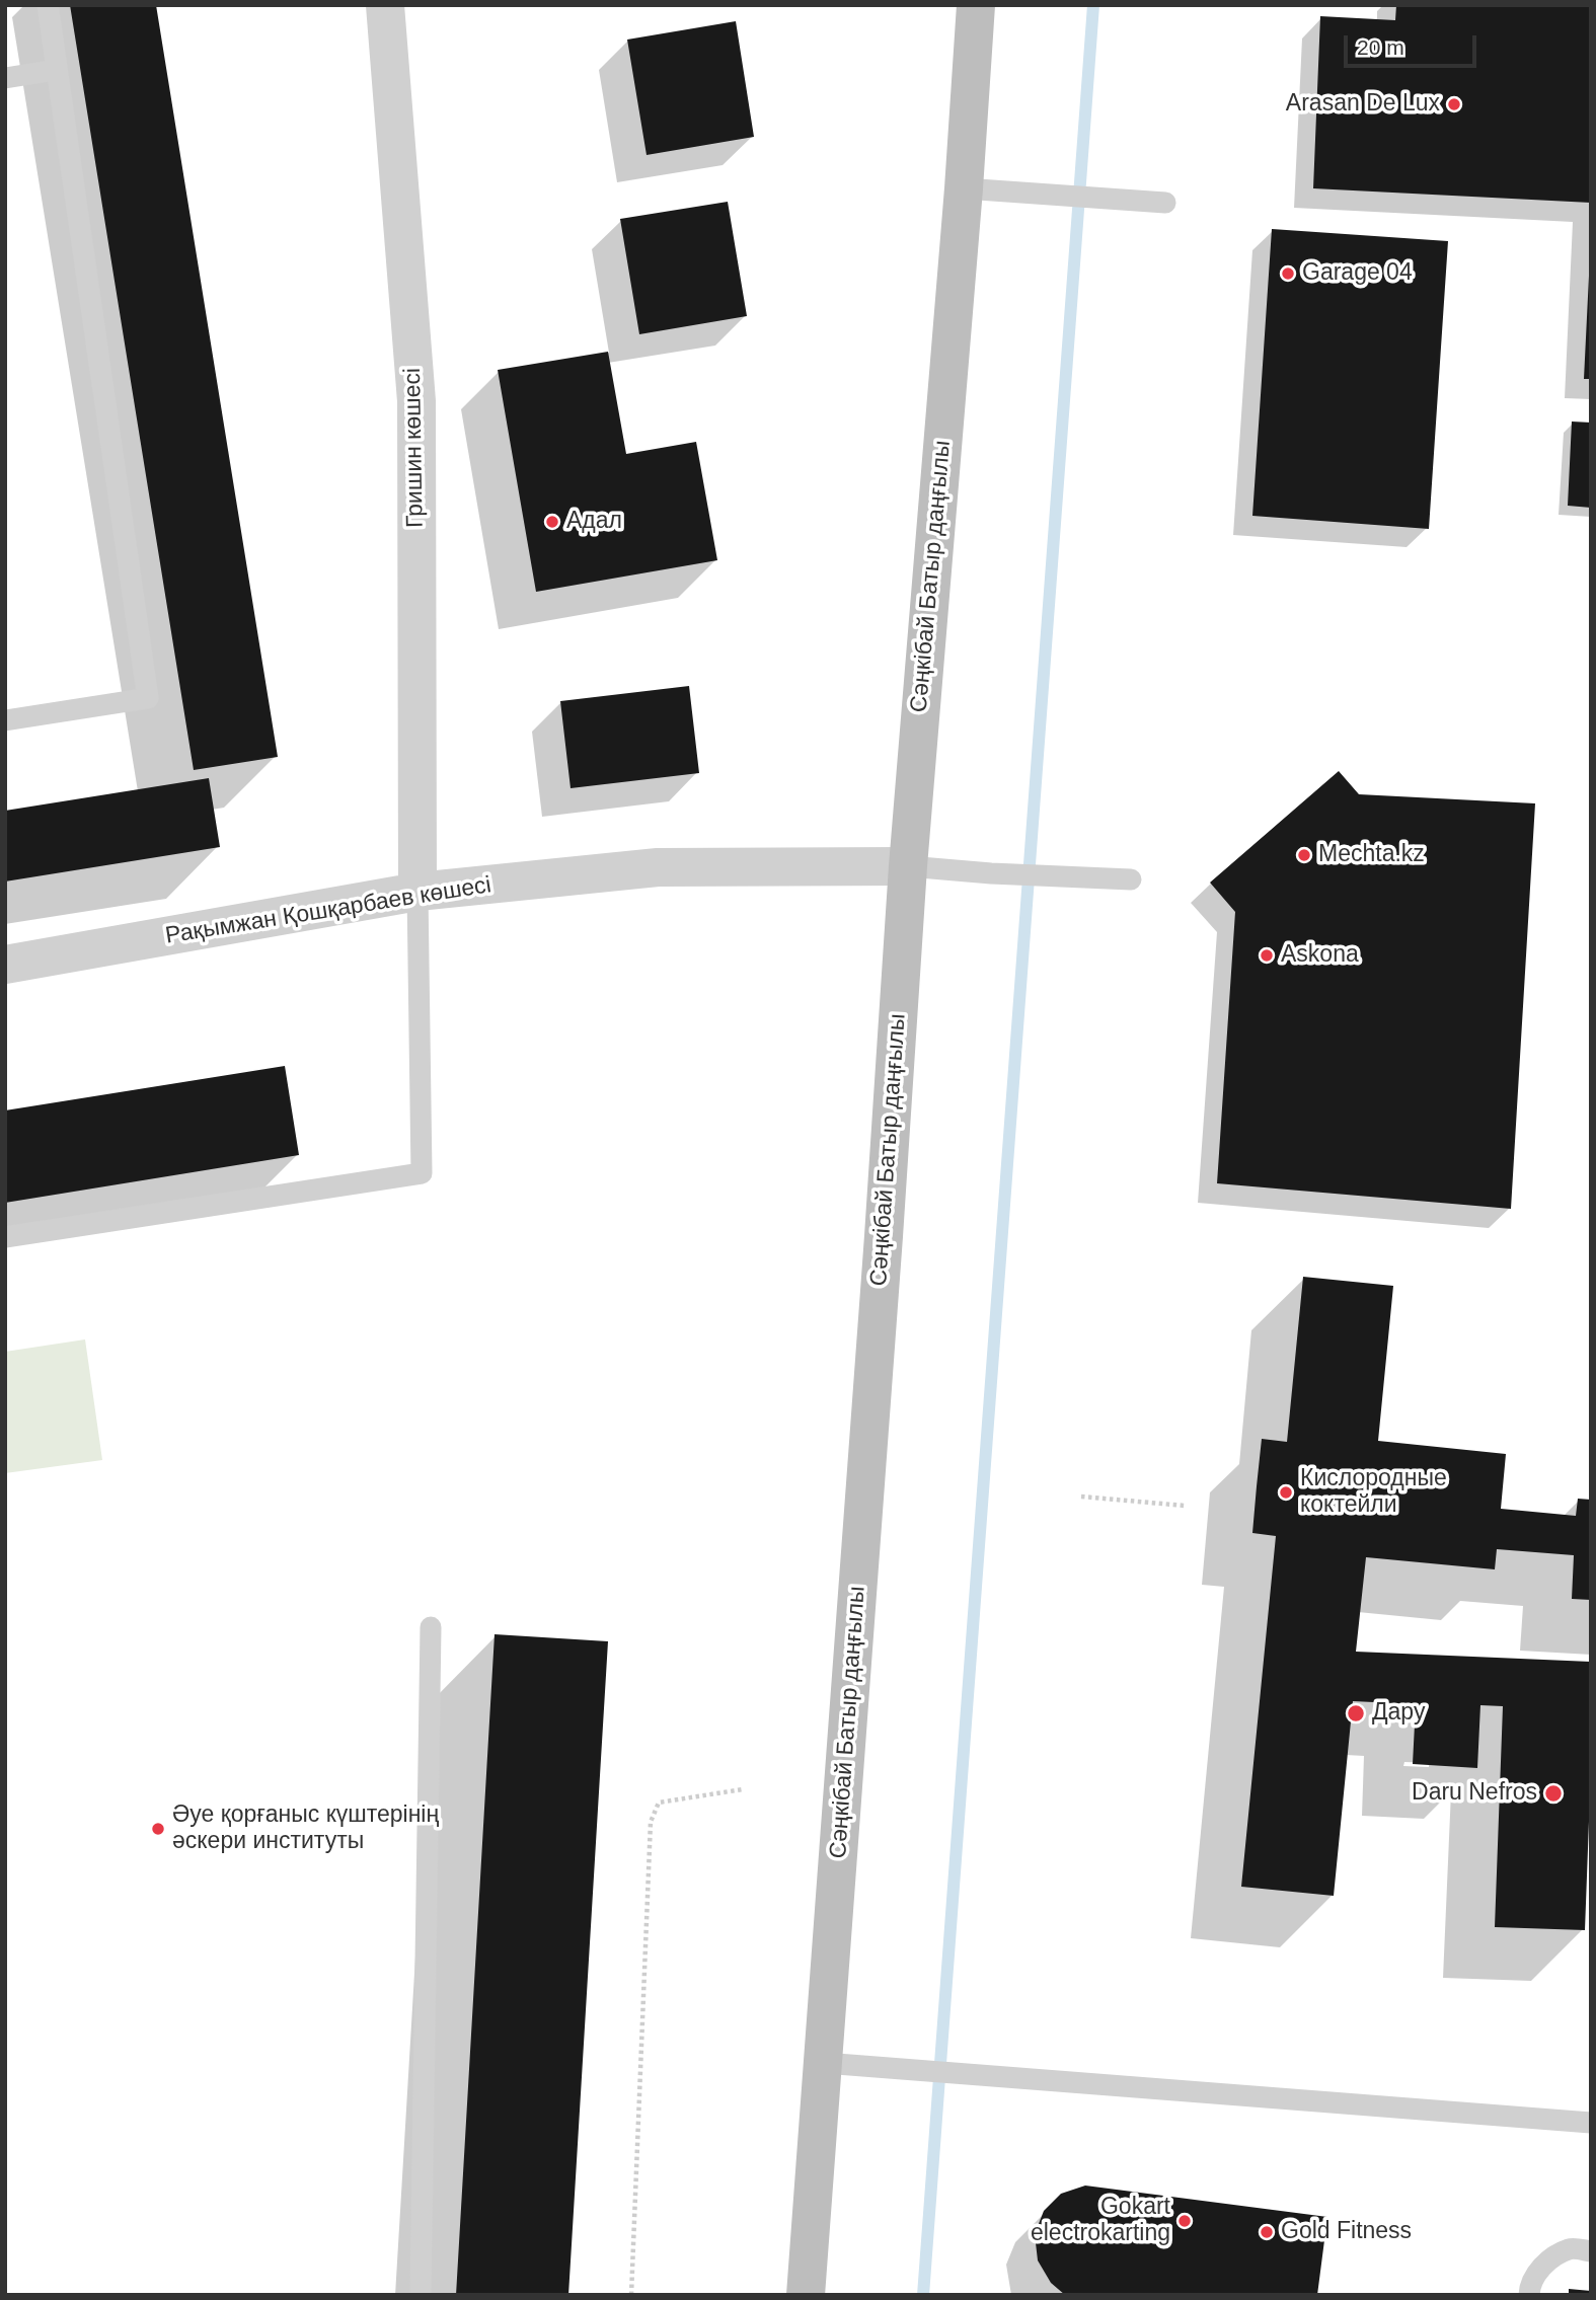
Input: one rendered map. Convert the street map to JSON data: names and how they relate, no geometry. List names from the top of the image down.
{
  "streets": {
    "main road": ["Сәңкібай Батыр даңғылы"],
    "street": ["Гришин көшесі", "Рақымжан Қошқарбаев көшесі"]
  },
  "crossings": [
    ["Гришин көшесі", "Рақымжан Қошқарбаев көшесі"],
    ["Сәңкібай Батыр даңғылы", "Рақымжан Қошқарбаев көшесі"]
  ],
  "places": [
    "Arasan De Lux",
    "Garage 04",
    "Адал",
    "Mechta.kz",
    "Askona",
    "Кислородные коктейли",
    "Дару",
    "Daru Nefros",
    "Әуе қорғаныс күштерінің әскери институты",
    "Gokart electrokarting",
    "Gold Fitness"
  ],
  "scale_bar": "20 m"
}
